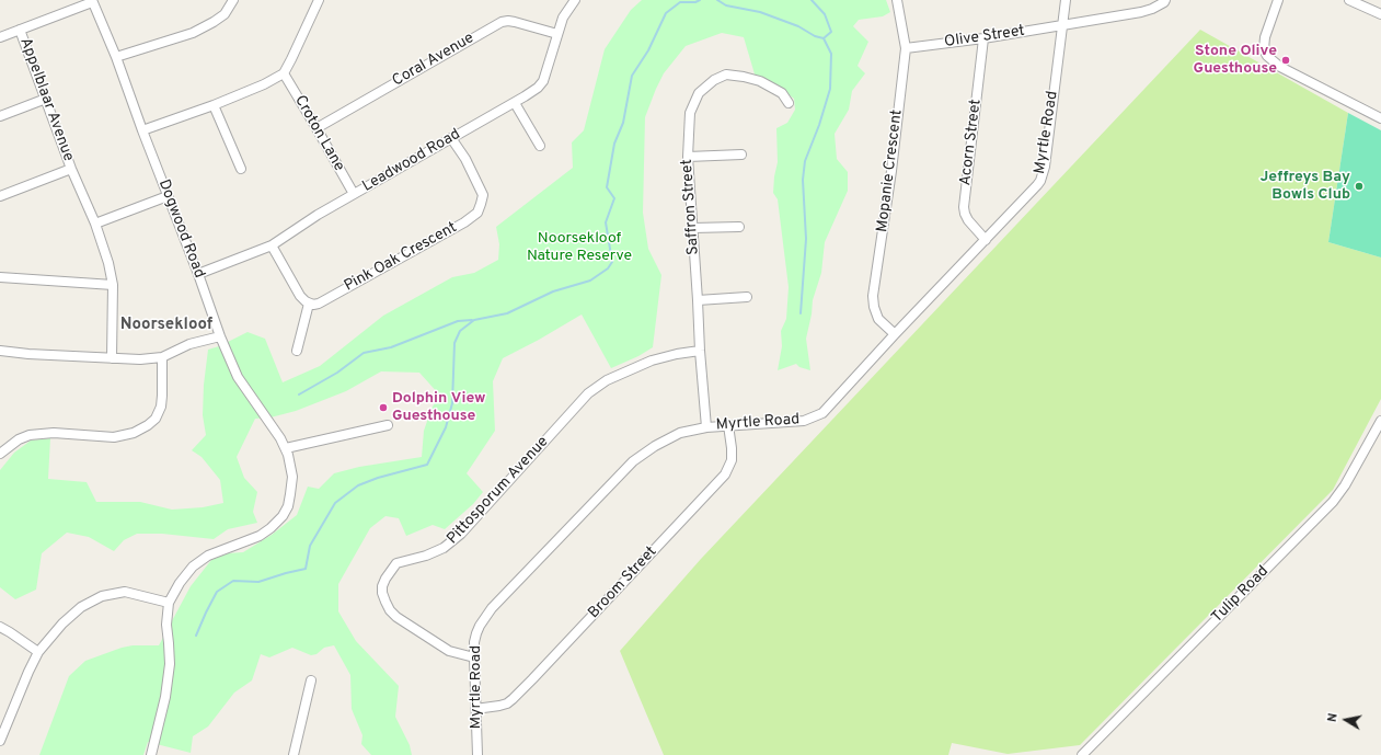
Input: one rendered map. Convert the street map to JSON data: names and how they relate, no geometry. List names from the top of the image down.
{
  "streets": {
    "street": [
      "Olive Street",
      "Coral Avenue",
      "Appelblaar Avenue",
      "Myrtle Road",
      "Croton Lane",
      "Acorn Street",
      "Leadwood Road",
      "Mopanie Crescent",
      "Saffron Street",
      "Dogwood Road",
      "Pink Oak Crescent",
      "Pittosporum Avenue",
      "Broom Street",
      "Tulip Road"
    ]
  },
  "crossings": [
    ["Olive Street", "Myrtle Road"],
    ["Olive Street", "Acorn Street"],
    ["Olive Street", "Mopanie Crescent"],
    ["Coral Avenue", "Croton Lane"],
    ["Coral Avenue", "Leadwood Road"],
    ["Myrtle Road", "Acorn Street"],
    ["Myrtle Road", "Mopanie Crescent"],
    ["Myrtle Road", "Saffron Street"],
    ["Myrtle Road", "Pittosporum Avenue"],
    ["Myrtle Road", "Broom Street"],
    ["Croton Lane", "Leadwood Road"],
    ["Leadwood Road", "Dogwood Road"],
    ["Leadwood Road", "Pink Oak Crescent"],
    ["Saffron Street", "Pittosporum Avenue"]
  ],
  "districts": ["Noorsekloof"],
  "parks": ["Noorsekloof Nature Reserve"],
  "places": ["Stone Olive Guesthouse", "Jeffreys Bay Bowls Club", "Dolphin View Guesthouse"],
  "north": "left"
}
